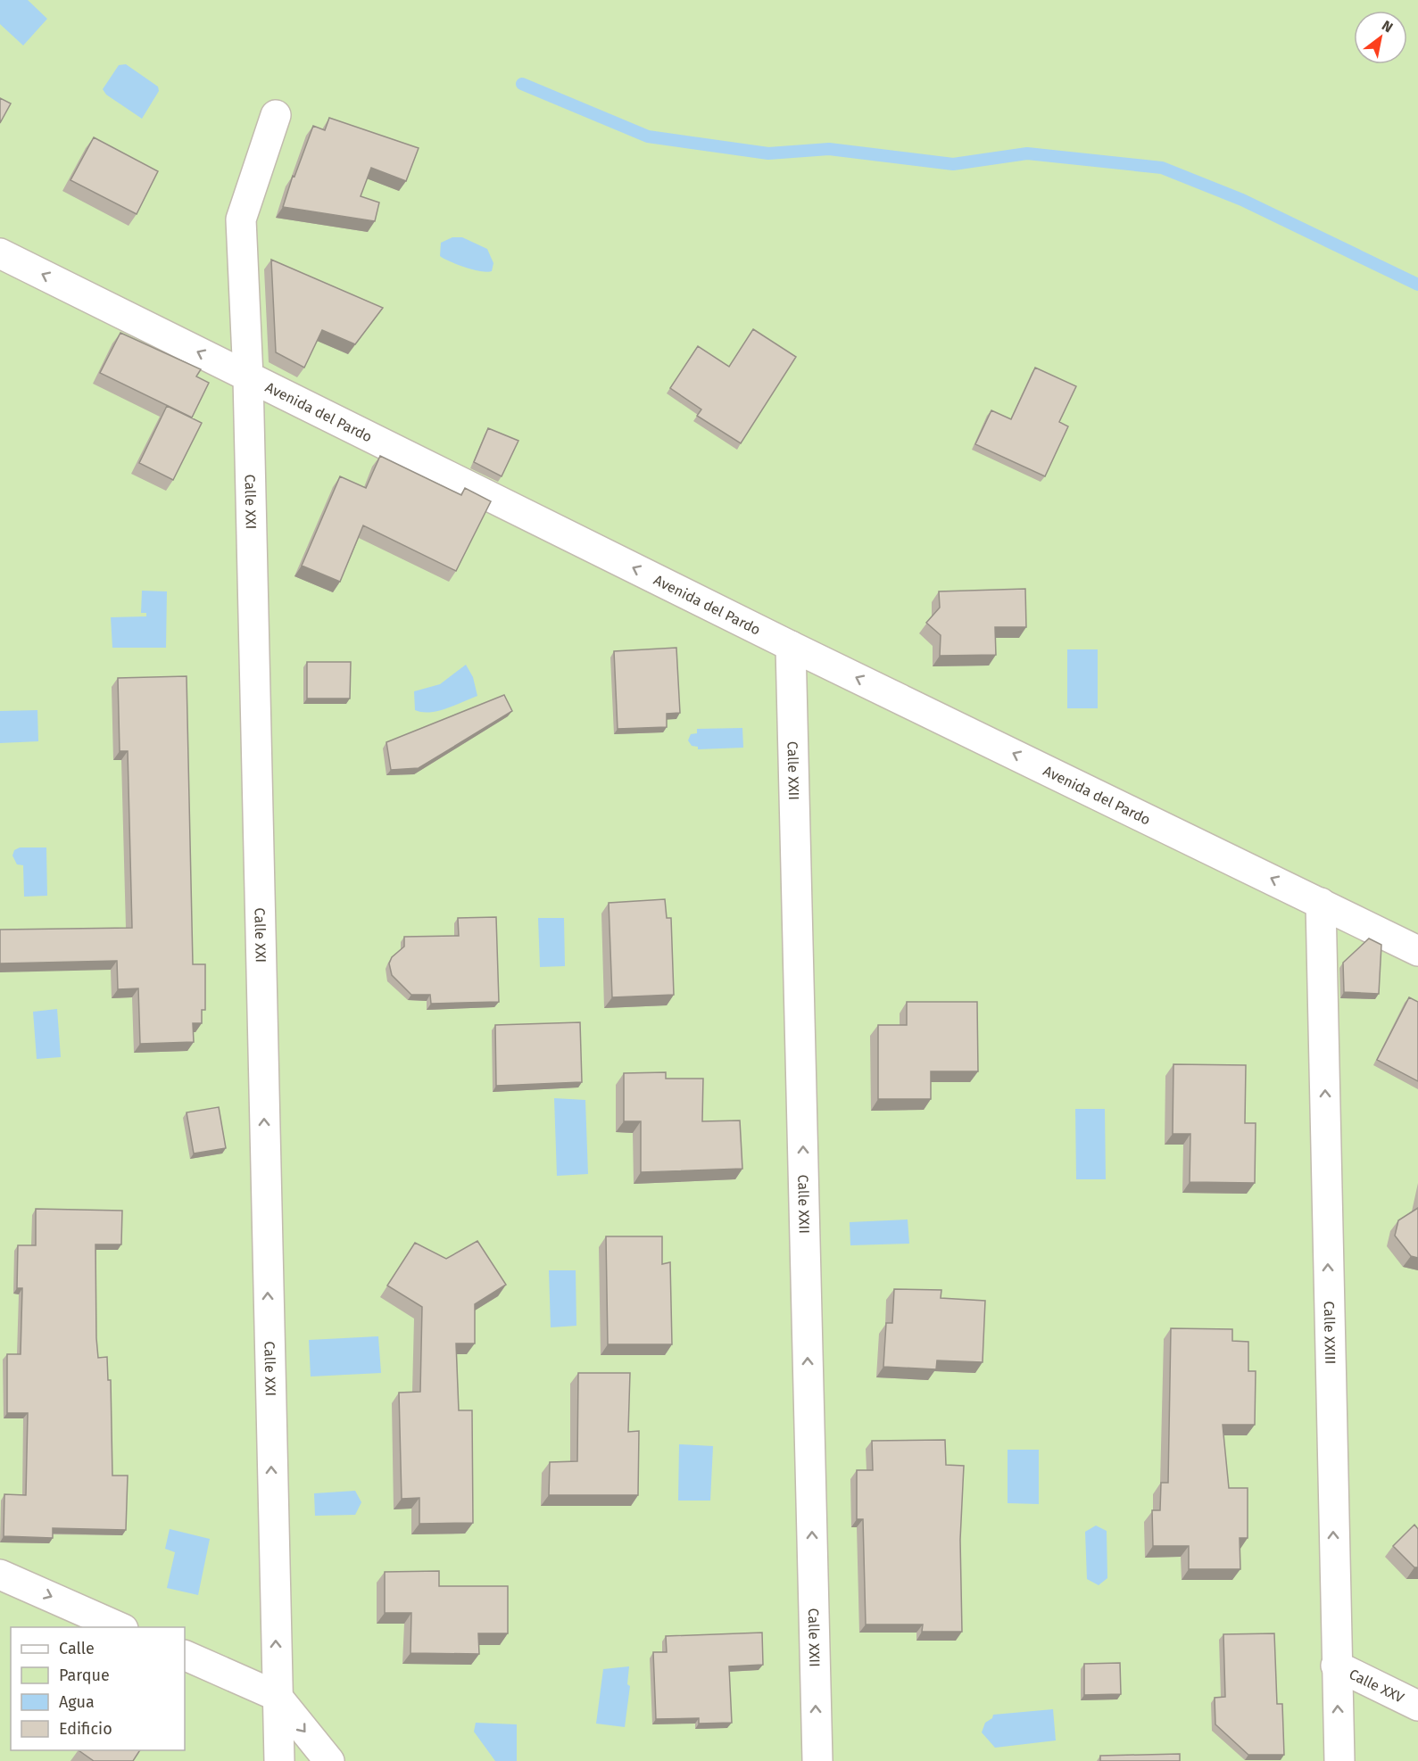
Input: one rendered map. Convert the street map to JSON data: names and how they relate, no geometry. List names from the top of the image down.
{
  "streets": {
    "street": [
      "Avenida del Pardo",
      "Calle XXI",
      "Calle XXII",
      "Calle XXIII",
      "Calle XXV"
    ]
  },
  "crossings": [
    ["Avenida del Pardo", "Calle XXI"],
    ["Avenida del Pardo", "Calle XXII"],
    ["Avenida del Pardo", "Calle XXIII"],
    ["Calle XXIII", "Calle XXV"]
  ],
  "one_way": [
    "Avenida del Pardo",
    "Calle XXI",
    "Calle XXII",
    "Calle XXIII"
  ],
  "legend": [
    "Calle",
    "Parque",
    "Agua",
    "Edificio"
  ],
  "north": "top right"
}
